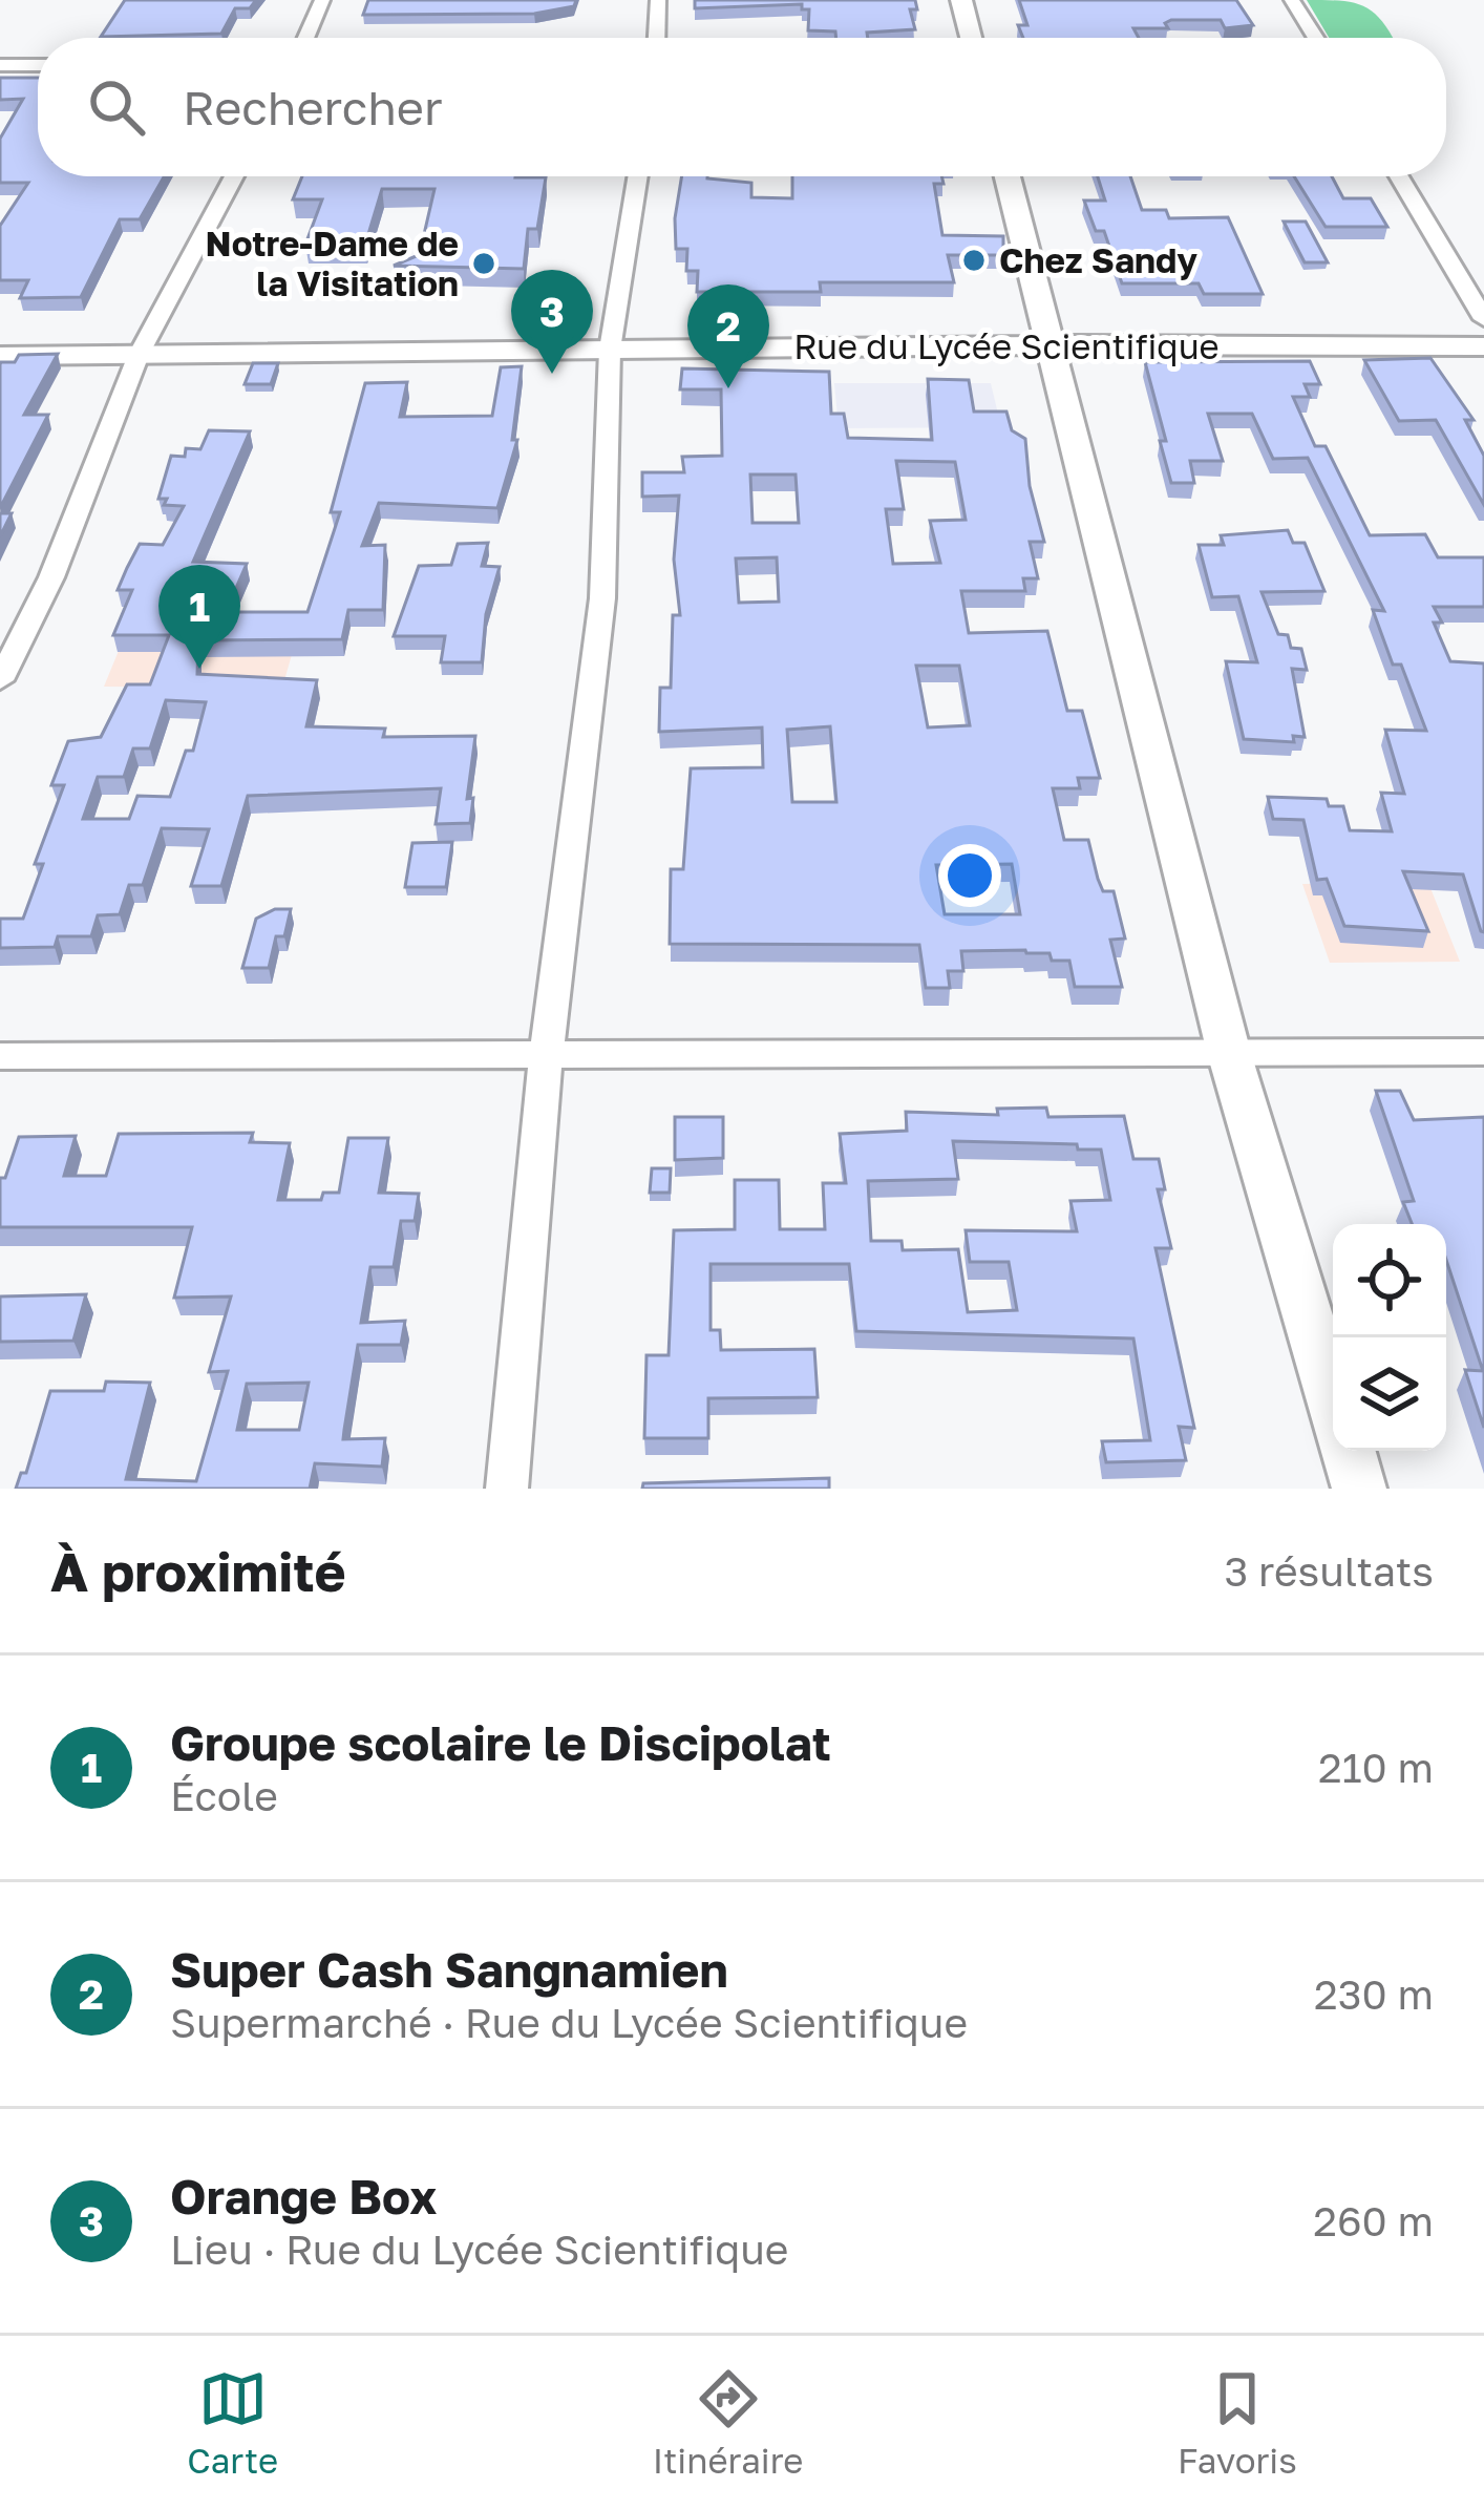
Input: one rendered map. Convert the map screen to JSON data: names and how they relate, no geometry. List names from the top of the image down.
{
  "streets": {
    "street": ["Rue du Lycée Scientifique"]
  },
  "places": ["Chez Sandy", "Notre-Dame de la Visitation"],
  "page": {
    "search": "Rechercher",
    "pins": ["3", "2", "1"],
    "heading": ["À proximité", "3 résultats"],
    "list": [
      {
        "mark": "1",
        "name": "Groupe scolaire le Discipolat",
        "note": "École",
        "value": "210 m"
      },
      {
        "mark": "2",
        "name": "Super Cash Sangnamien",
        "note": "Supermarché · Rue du Lycée Scientifique",
        "value": "230 m"
      },
      {
        "mark": "3",
        "name": "Orange Box",
        "note": "Lieu · Rue du Lycée Scientifique",
        "value": "260 m"
      }
    ],
    "nav": ["Carte", "Itinéraire", "Favoris"]
  }
}
